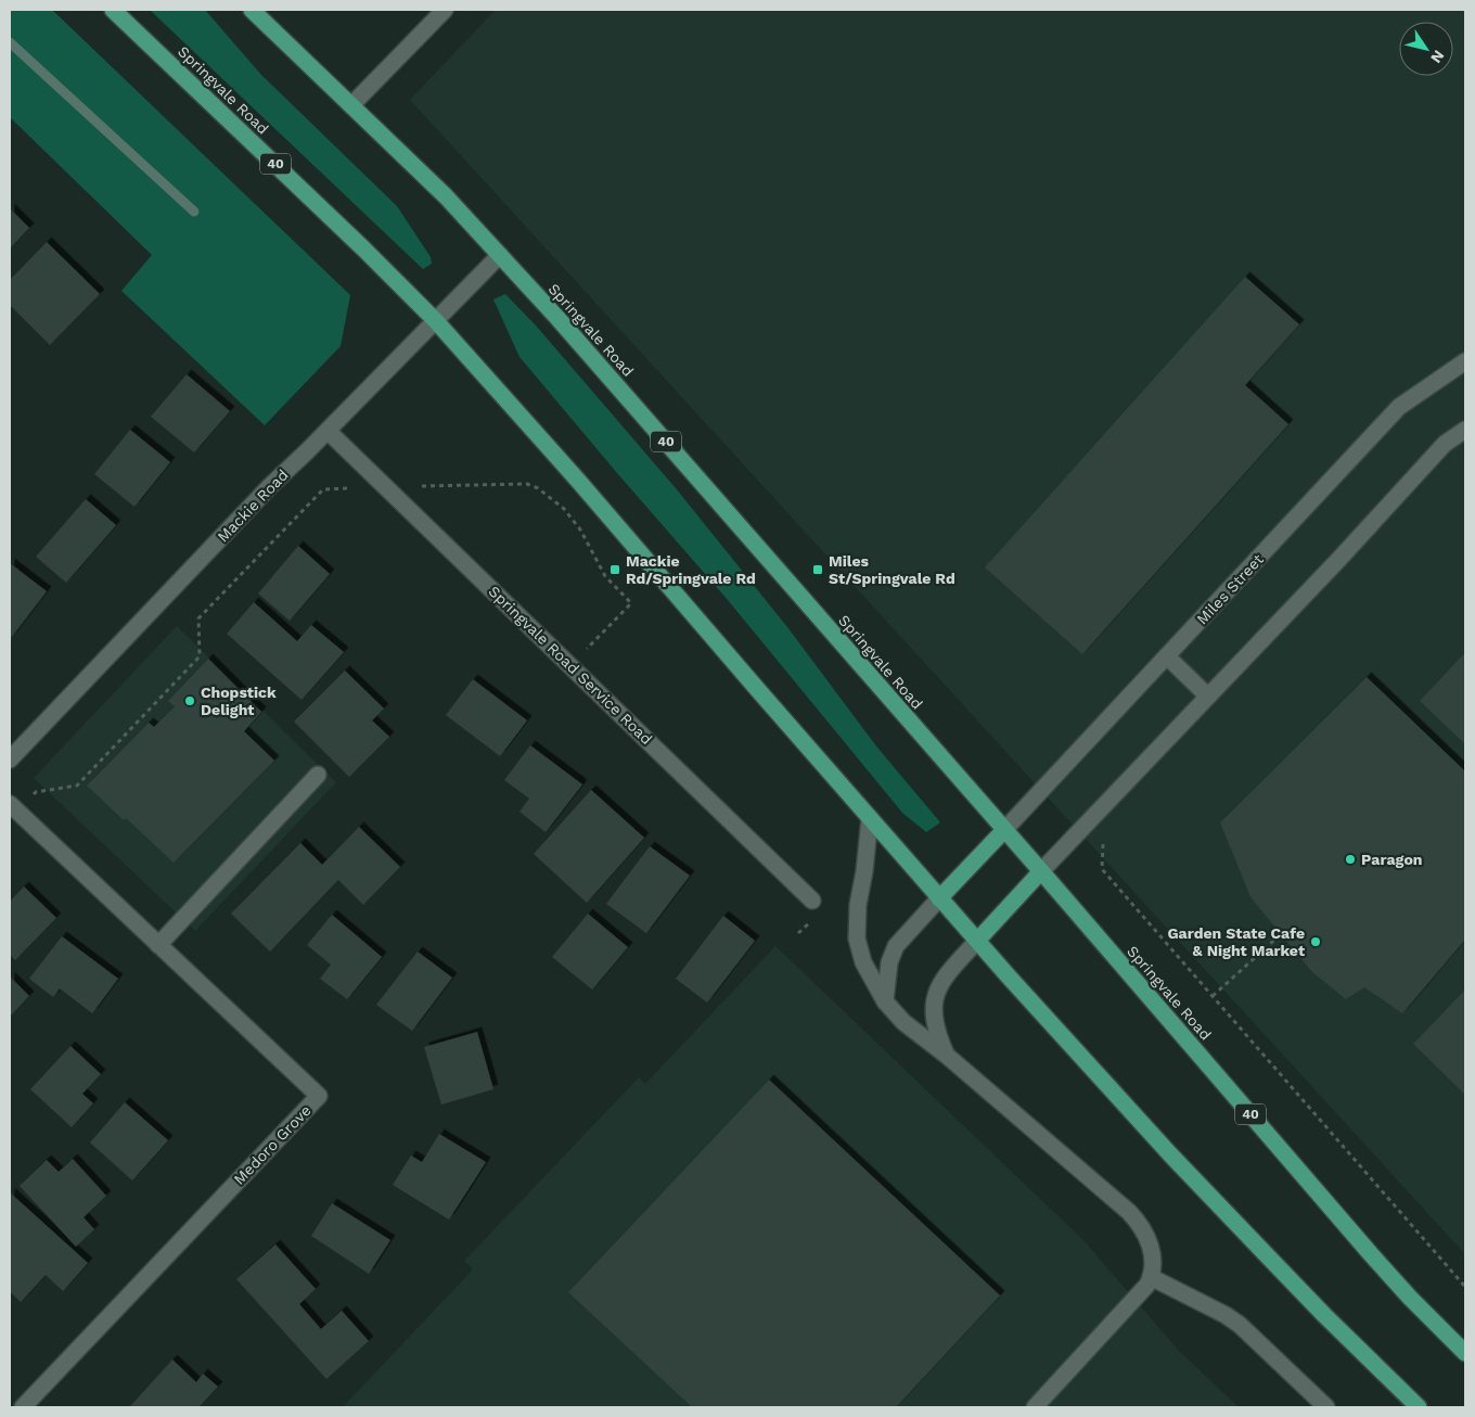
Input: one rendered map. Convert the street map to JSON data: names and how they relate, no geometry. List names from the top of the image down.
{
  "streets": {
    "highway": ["Springvale Road", "40"],
    "street": [
      "Mackie Road",
      "Miles Street",
      "Springvale Road Service Road",
      "Medoro Grove"
    ]
  },
  "crossings": [
    ["Springvale Road", "Mackie Road"],
    ["Springvale Road", "Miles Street"],
    ["Mackie Road", "Springvale Road Service Road"]
  ],
  "places": {
    "transit": ["Mackie Rd/Springvale Rd", "Miles St/Springvale Rd"],
    "other": ["Chopstick Delight", "Paragon", "Garden State Cafe & Night Market"]
  },
  "north": "bottom right"
}
